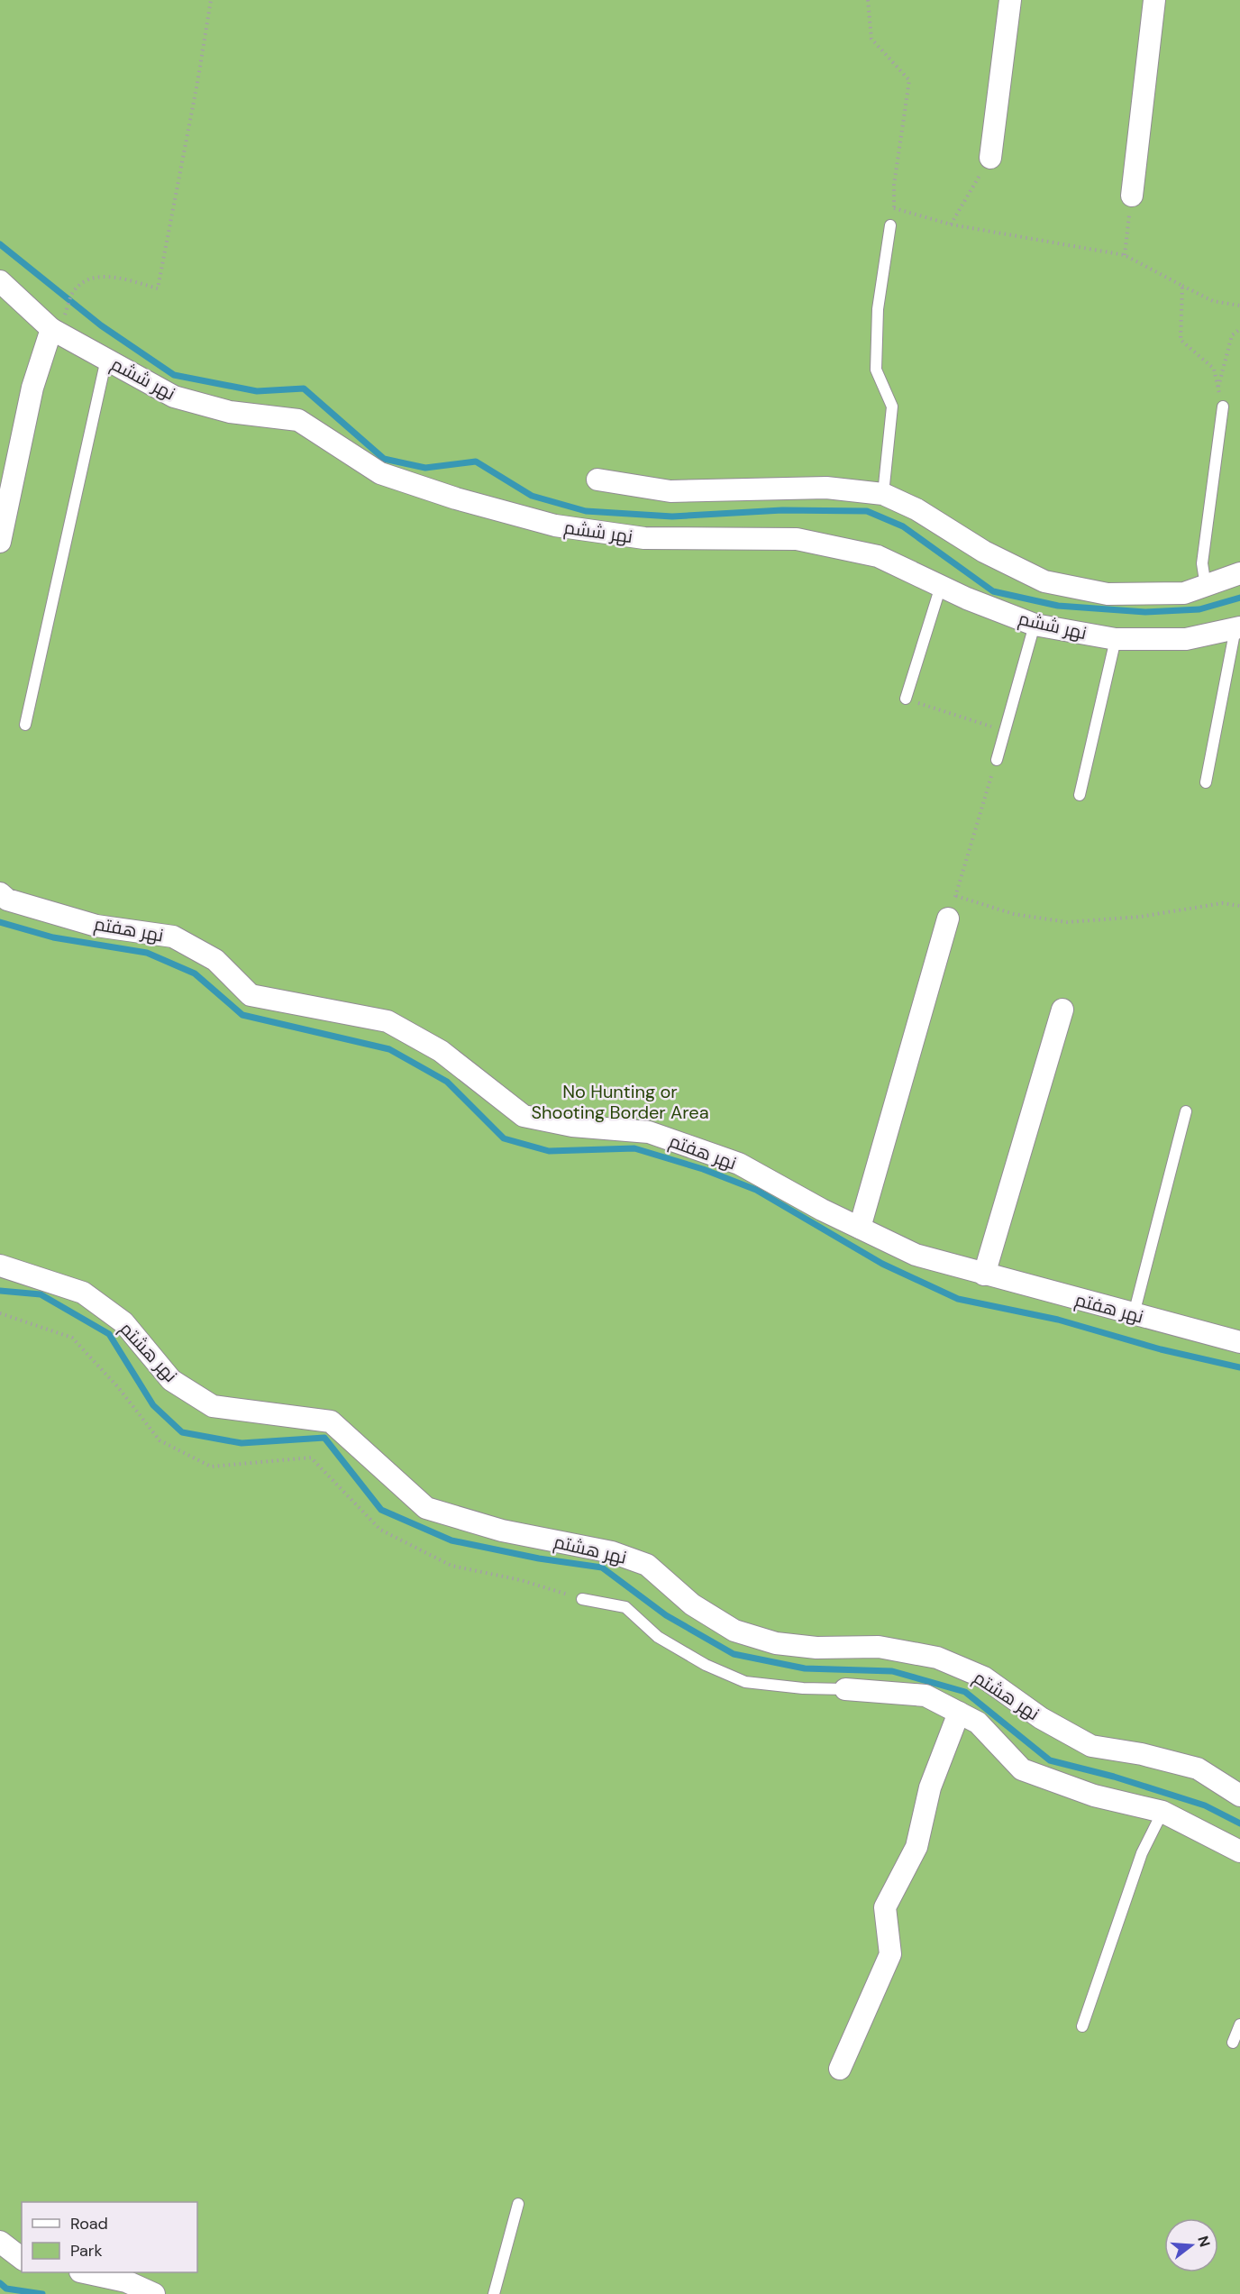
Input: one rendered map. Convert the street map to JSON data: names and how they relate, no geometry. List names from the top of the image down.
{
  "streets": {
    "street": ["نهر ششم", "نهر هفتم", "نهر هشتم"]
  },
  "parks": ["No Hunting or Shooting Border Area"],
  "legend": ["Road", "Park"],
  "north": "right"
}
